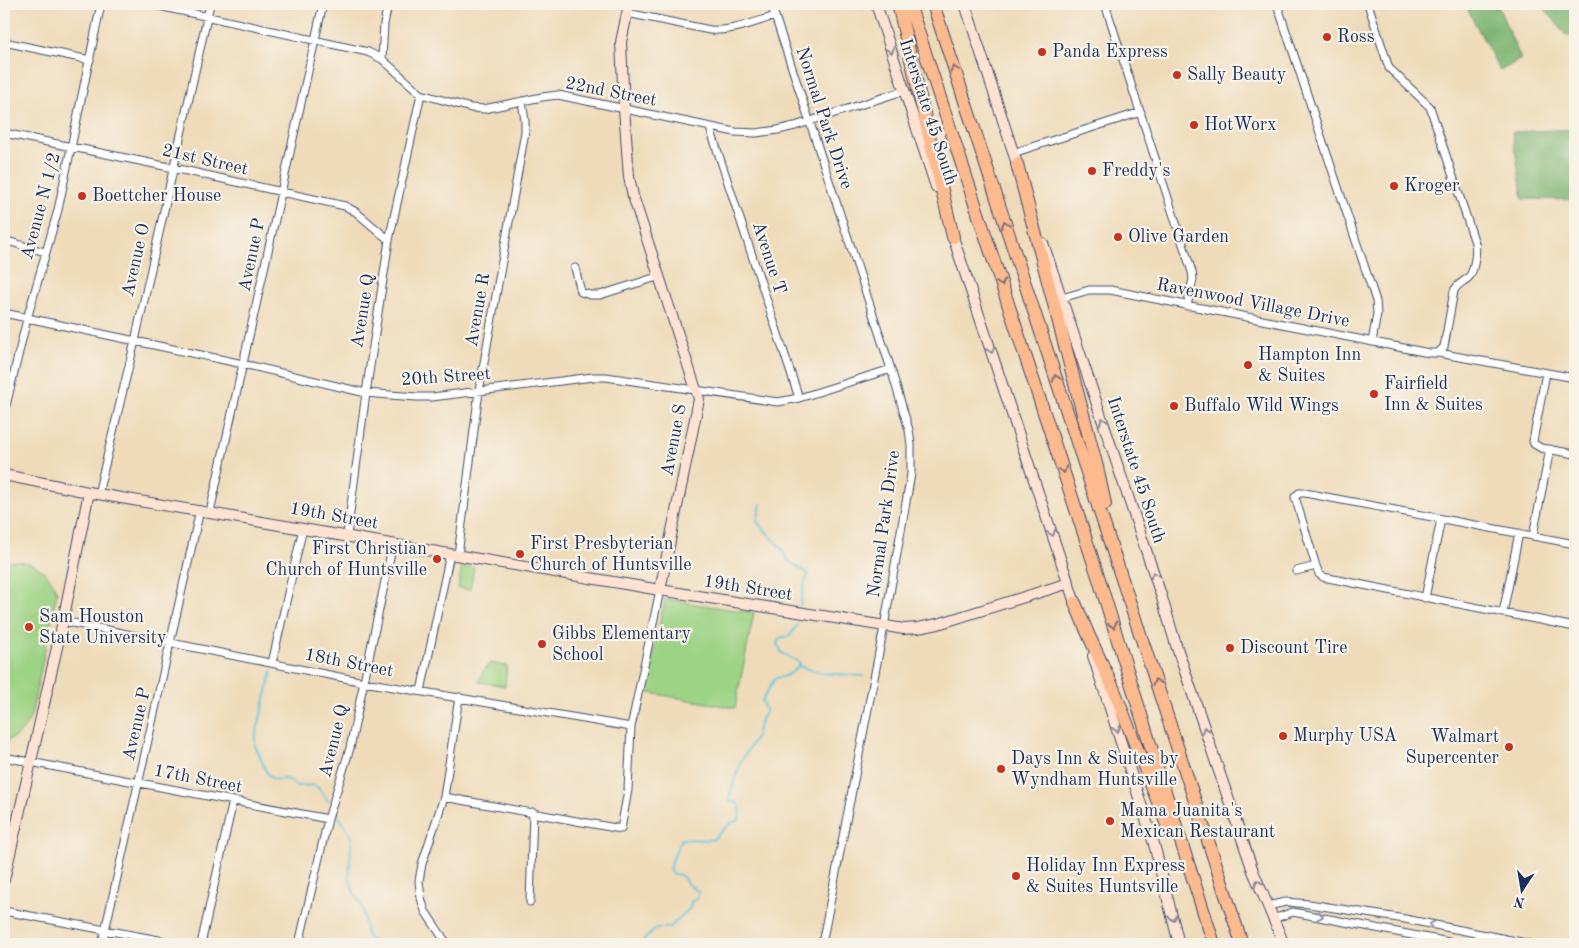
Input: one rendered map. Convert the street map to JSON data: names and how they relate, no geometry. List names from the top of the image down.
{
  "streets": {
    "street": [
      "22nd Street",
      "Interstate 45 South",
      "Normal Park Drive",
      "21st Street",
      "Avenue N 1/2",
      "Avenue P",
      "Avenue T",
      "Avenue O",
      "Ravenwood Village Drive",
      "Avenue R",
      "Avenue Q",
      "20th Street",
      "Avenue S",
      "19th Street",
      "18th Street",
      "17th Street"
    ]
  },
  "crossings": [
    ["22nd Street", "Interstate 45 South"],
    ["22nd Street", "Normal Park Drive"],
    ["22nd Street", "Avenue P"],
    ["22nd Street", "Avenue T"],
    ["22nd Street", "Avenue O"],
    ["22nd Street", "Avenue R"],
    ["22nd Street", "Avenue Q"],
    ["22nd Street", "Avenue S"],
    ["Interstate 45 South", "Ravenwood Village Drive"],
    ["Interstate 45 South", "19th Street"],
    ["Normal Park Drive", "20th Street"],
    ["Normal Park Drive", "19th Street"],
    ["21st Street", "Avenue N 1/2"],
    ["21st Street", "Avenue P"],
    ["21st Street", "Avenue O"],
    ["21st Street", "Avenue Q"],
    ["Avenue N 1/2", "20th Street"],
    ["Avenue P", "20th Street"],
    ["Avenue P", "19th Street"],
    ["Avenue P", "18th Street"],
    ["Avenue P", "17th Street"],
    ["Avenue T", "20th Street"],
    ["Avenue O", "20th Street"],
    ["Avenue O", "19th Street"],
    ["Avenue O", "18th Street"],
    ["Avenue O", "17th Street"],
    ["Avenue R", "20th Street"],
    ["Avenue R", "19th Street"],
    ["Avenue R", "18th Street"],
    ["Avenue Q", "20th Street"],
    ["Avenue Q", "19th Street"],
    ["Avenue Q", "18th Street"],
    ["Avenue Q", "17th Street"],
    ["20th Street", "Avenue S"],
    ["Avenue S", "19th Street"],
    ["Avenue S", "18th Street"]
  ],
  "places": [
    "Ross",
    "Panda Express",
    "Sally Beauty",
    "HotWorx",
    "Freddy's",
    "Kroger",
    "Boettcher House",
    "Olive Garden",
    "Hampton Inn & Suites",
    "Fairfield Inn & Suites",
    "Buffalo Wild Wings",
    "First Presbyterian Church of Huntsville",
    "First Christian Church of Huntsville",
    "Sam Houston State University",
    "Gibbs Elementary School",
    "Discount Tire",
    "Murphy USA",
    "Walmart Supercenter",
    "Days Inn & Suites by Wyndham Huntsville",
    "Mama Juanita's Mexican Restaurant",
    "Holiday Inn Express & Suites Huntsville"
  ],
  "north": "bottom"
}
